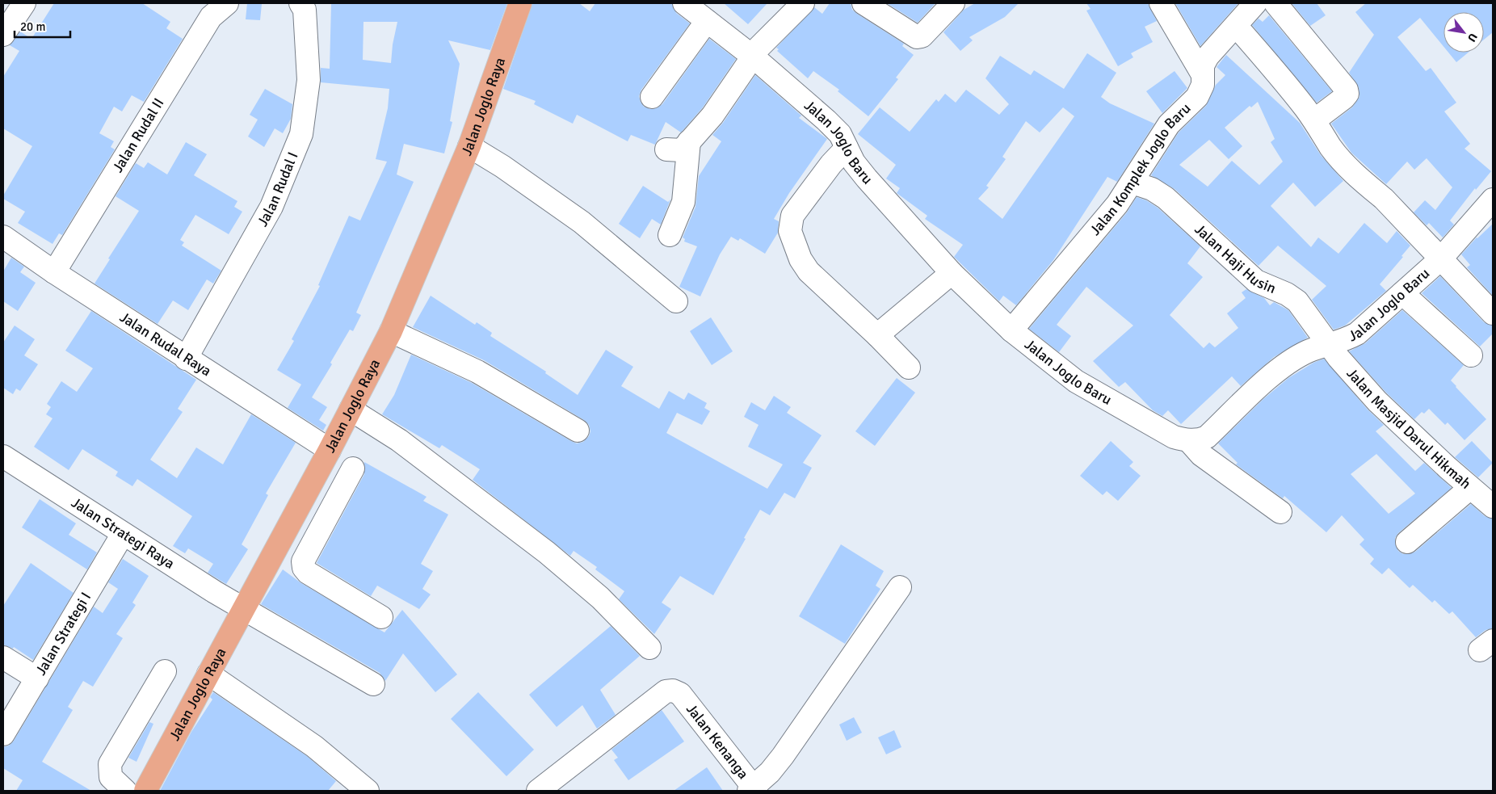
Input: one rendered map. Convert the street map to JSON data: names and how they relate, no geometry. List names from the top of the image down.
{
  "streets": {
    "main road": ["Jalan Joglo Raya"],
    "street": [
      "Jalan Rudal II",
      "Jalan Joglo Baru",
      "Jalan Komplek Joglo Baru",
      "Jalan Rudal I",
      "Jalan Haji Husin",
      "Jalan Rudal Raya",
      "Jalan Masjid Darul Hikmah",
      "Jalan Strategi Raya",
      "Jalan Strategi I",
      "Jalan Kenanga"
    ]
  },
  "crossings": [
    ["Jalan Joglo Raya", "Jalan Rudal Raya"],
    ["Jalan Joglo Raya", "Jalan Strategi Raya"],
    ["Jalan Rudal II", "Jalan Rudal Raya"],
    ["Jalan Joglo Baru", "Jalan Komplek Joglo Baru"],
    ["Jalan Joglo Baru", "Jalan Haji Husin"],
    ["Jalan Joglo Baru", "Jalan Masjid Darul Hikmah"],
    ["Jalan Komplek Joglo Baru", "Jalan Haji Husin"],
    ["Jalan Rudal I", "Jalan Rudal Raya"],
    ["Jalan Haji Husin", "Jalan Masjid Darul Hikmah"],
    ["Jalan Strategi Raya", "Jalan Strategi I"]
  ],
  "scale_bar": "20 m",
  "north": "bottom right"
}
